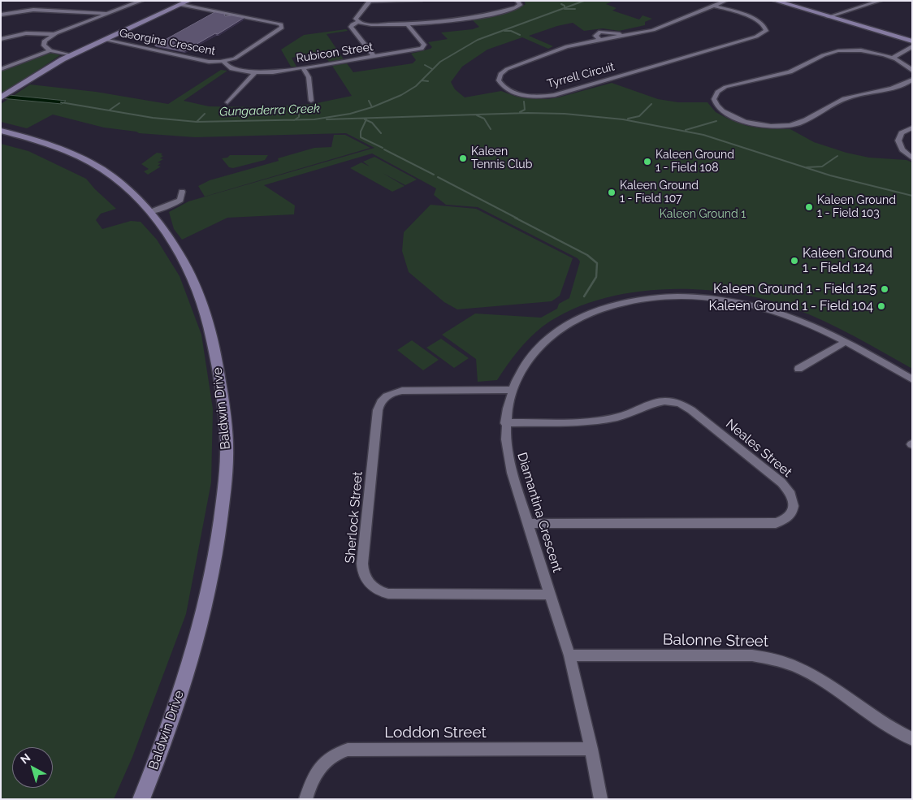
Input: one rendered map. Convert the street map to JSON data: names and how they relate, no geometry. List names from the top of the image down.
{
  "streets": {
    "main road": ["Baldwin Drive"],
    "street": [
      "Georgina Crescent",
      "Rubicon Street",
      "Tyrrell Circuit",
      "Neales Street",
      "Diamantina Crescent",
      "Sherlock Street",
      "Balonne Street",
      "Loddon Street"
    ]
  },
  "crossings": [
    ["Georgina Crescent", "Rubicon Street"],
    ["Neales Street", "Diamantina Crescent"],
    ["Diamantina Crescent", "Sherlock Street"],
    ["Diamantina Crescent", "Balonne Street"],
    ["Diamantina Crescent", "Loddon Street"]
  ],
  "water": ["Gungaderra Creek"],
  "parks": ["Kaleen Ground 1"],
  "places": [
    "Kaleen Tennis Club",
    "Kaleen Ground 1 - Field 108",
    "Kaleen Ground 1 - Field 107",
    "Kaleen Ground 1 - Field 103",
    "Kaleen Ground 1 - Field 124",
    "Kaleen Ground 1 - Field 125",
    "Kaleen Ground 1 - Field 104"
  ],
  "north": "top left"
}
